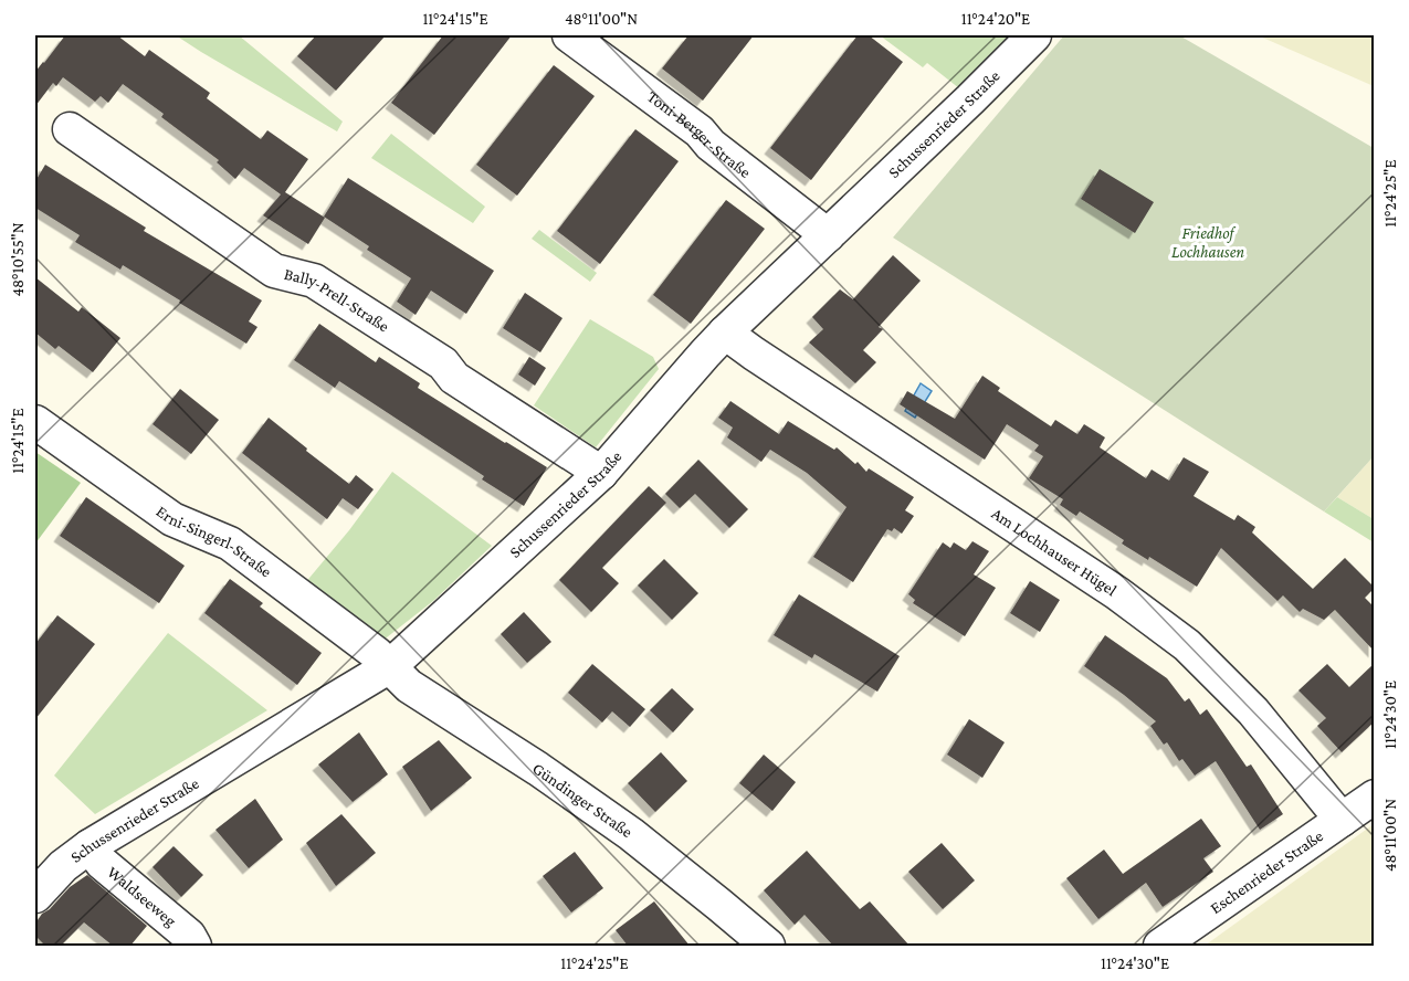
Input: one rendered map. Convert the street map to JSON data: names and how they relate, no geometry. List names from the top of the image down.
{
  "streets": {
    "street": [
      "Schussenrieder Straße",
      "Toni-Berger-Straße",
      "Bally-Prell-Straße",
      "Erni-Singerl-Straße",
      "Am Lochhauser Hügel",
      "Gündinger Straße",
      "Eschenrieder Straße",
      "Waldseeweg"
    ]
  },
  "crossings": [
    ["Schussenrieder Straße", "Toni-Berger-Straße"],
    ["Schussenrieder Straße", "Bally-Prell-Straße"],
    ["Schussenrieder Straße", "Erni-Singerl-Straße"],
    ["Schussenrieder Straße", "Am Lochhauser Hügel"],
    ["Schussenrieder Straße", "Gündinger Straße"],
    ["Schussenrieder Straße", "Waldseeweg"],
    ["Erni-Singerl-Straße", "Gündinger Straße"],
    ["Am Lochhauser Hügel", "Eschenrieder Straße"]
  ],
  "parks": ["Friedhof Lochhausen"],
  "coordinates": [
    "11°24'15\"E",
    "48°11'00\"N",
    "11°24'20\"E",
    "11°24'25\"E",
    "48°10'55\"N",
    "11°24'30\"E"
  ]
}
